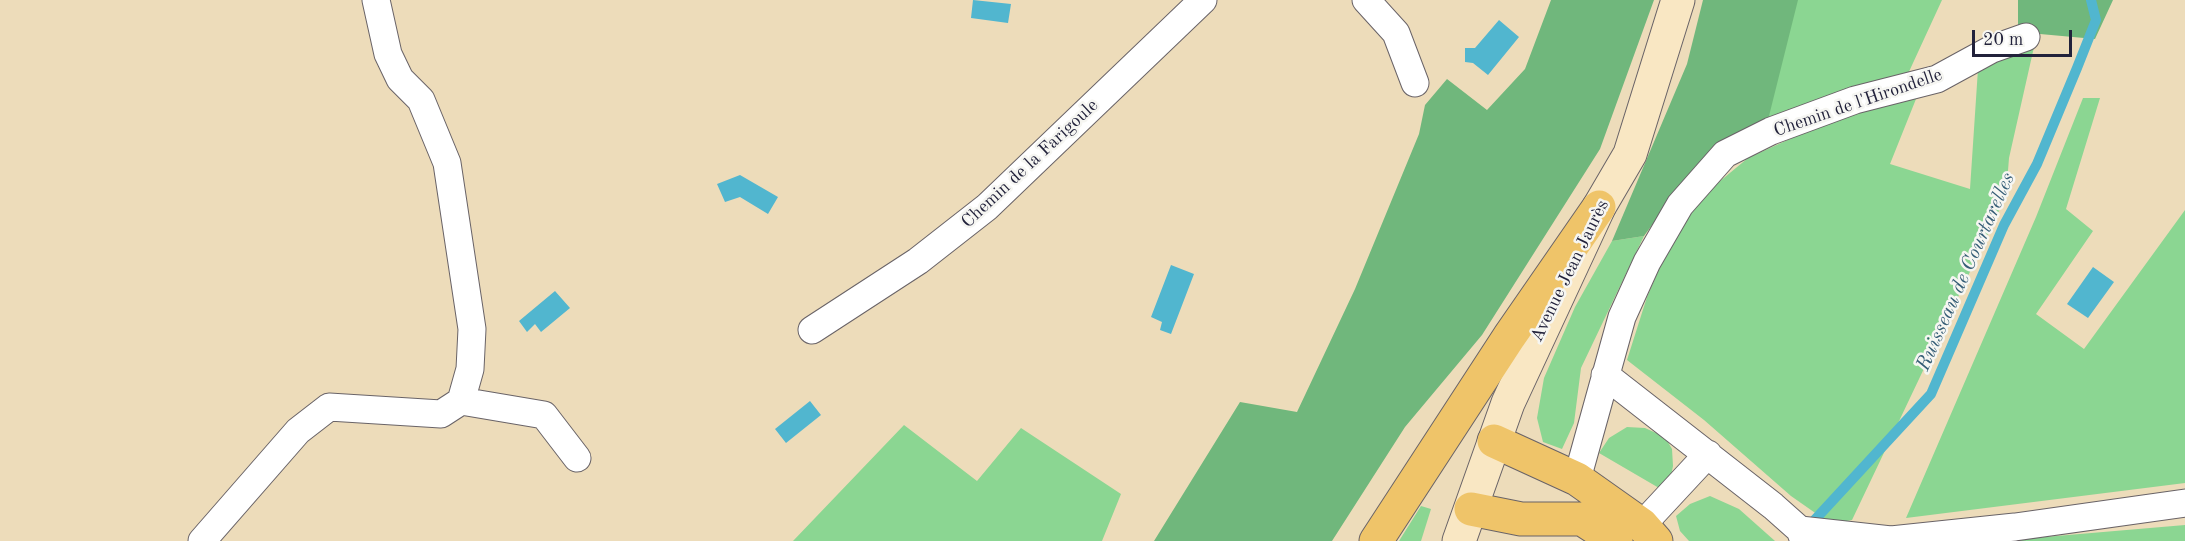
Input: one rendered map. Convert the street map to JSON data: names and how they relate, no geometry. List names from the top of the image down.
{
  "streets": {
    "main road": ["Avenue Jean Jaurès"],
    "street": ["Chemin de l'Hirondelle", "Chemin de la Farigoule"]
  },
  "water": ["Ruisseau de Courtarelles"],
  "scale_bar": "20 m"
}
